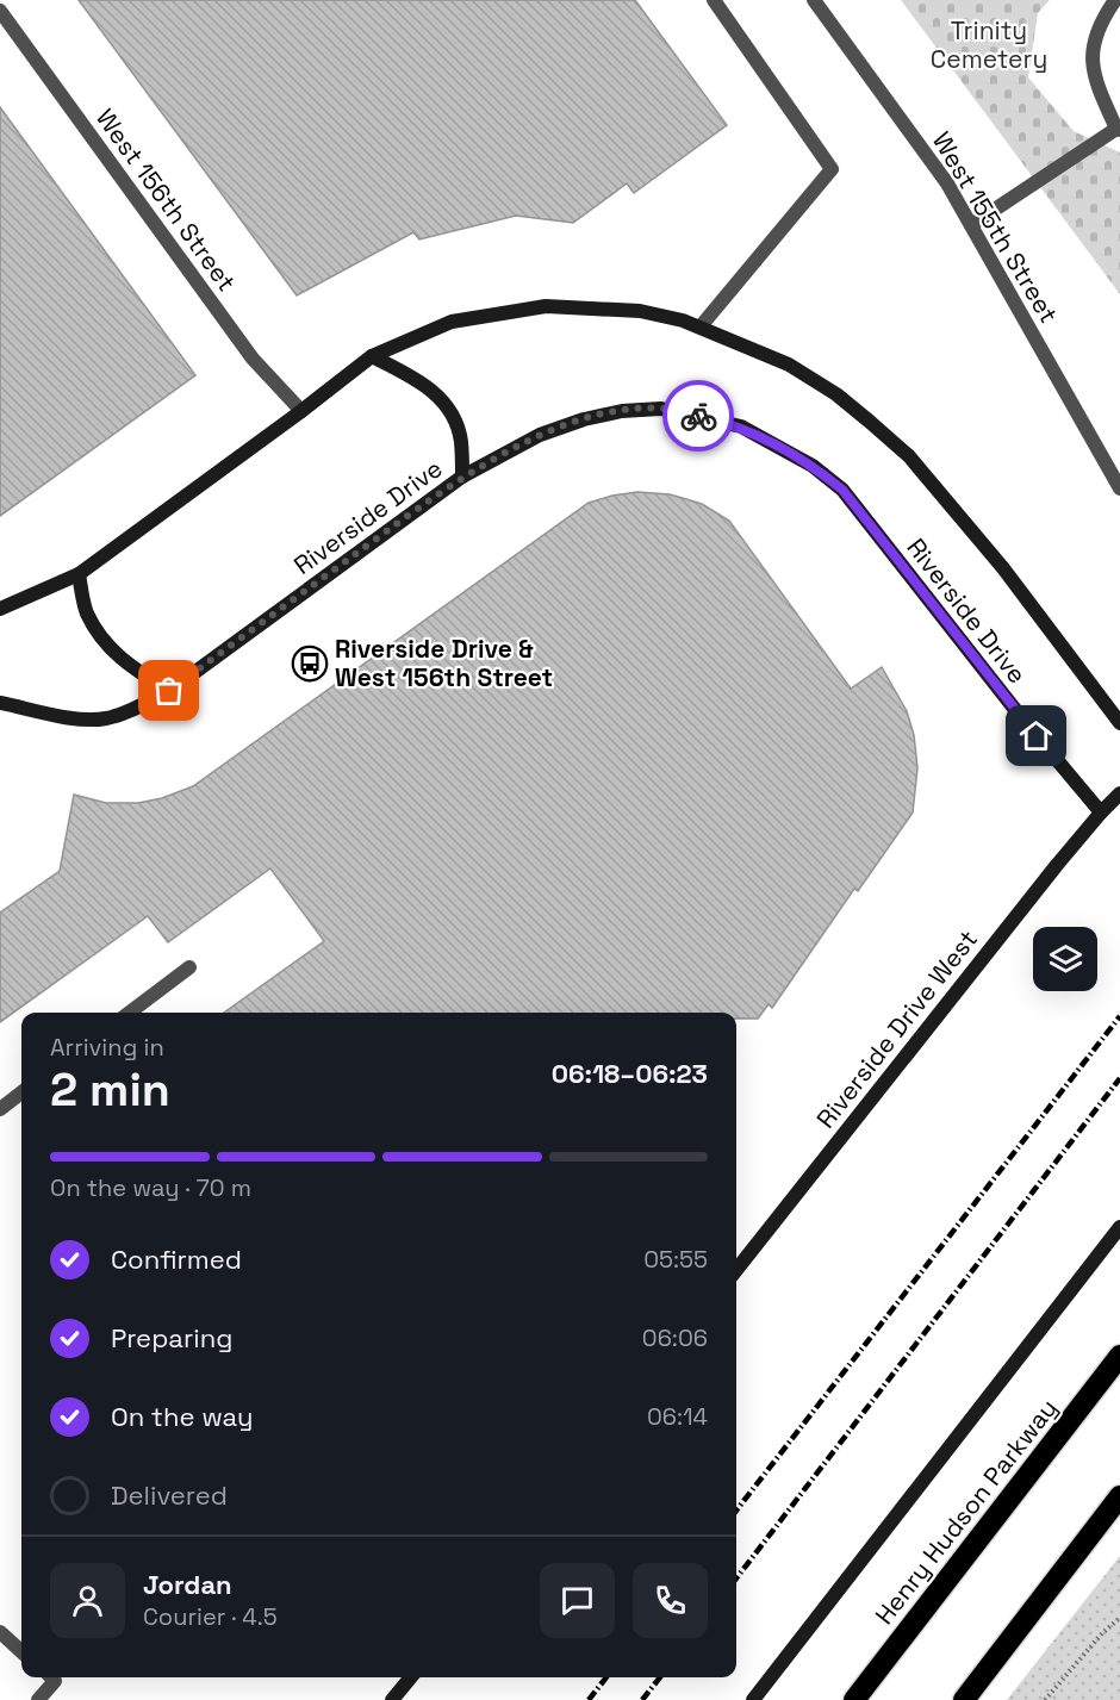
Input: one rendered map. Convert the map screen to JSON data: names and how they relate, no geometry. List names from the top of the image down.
{
  "streets": {
    "highway": ["Henry Hudson Parkway"],
    "main road": ["Riverside Drive", "Riverside Drive West"],
    "street": ["West 156th Street", "West 155th Street"]
  },
  "crossings": [
    ["Riverside Drive", "Riverside Drive West"]
  ],
  "parks": ["Trinity Cemetery"],
  "places": {
    "bus stop": ["Riverside Drive & West 156th Street"]
  },
  "page": {
    "heading": ["2 min", "Arriving in", "06:18–06:23"],
    "panel": ["Jordan", "Courier · 4.5"],
    "bar": "On the way · 70 m",
    "list": [
      ["Confirmed", "05:55"],
      ["Preparing", "06:06"],
      ["On the way", "06:14"],
      "Delivered"
    ]
  }
}
